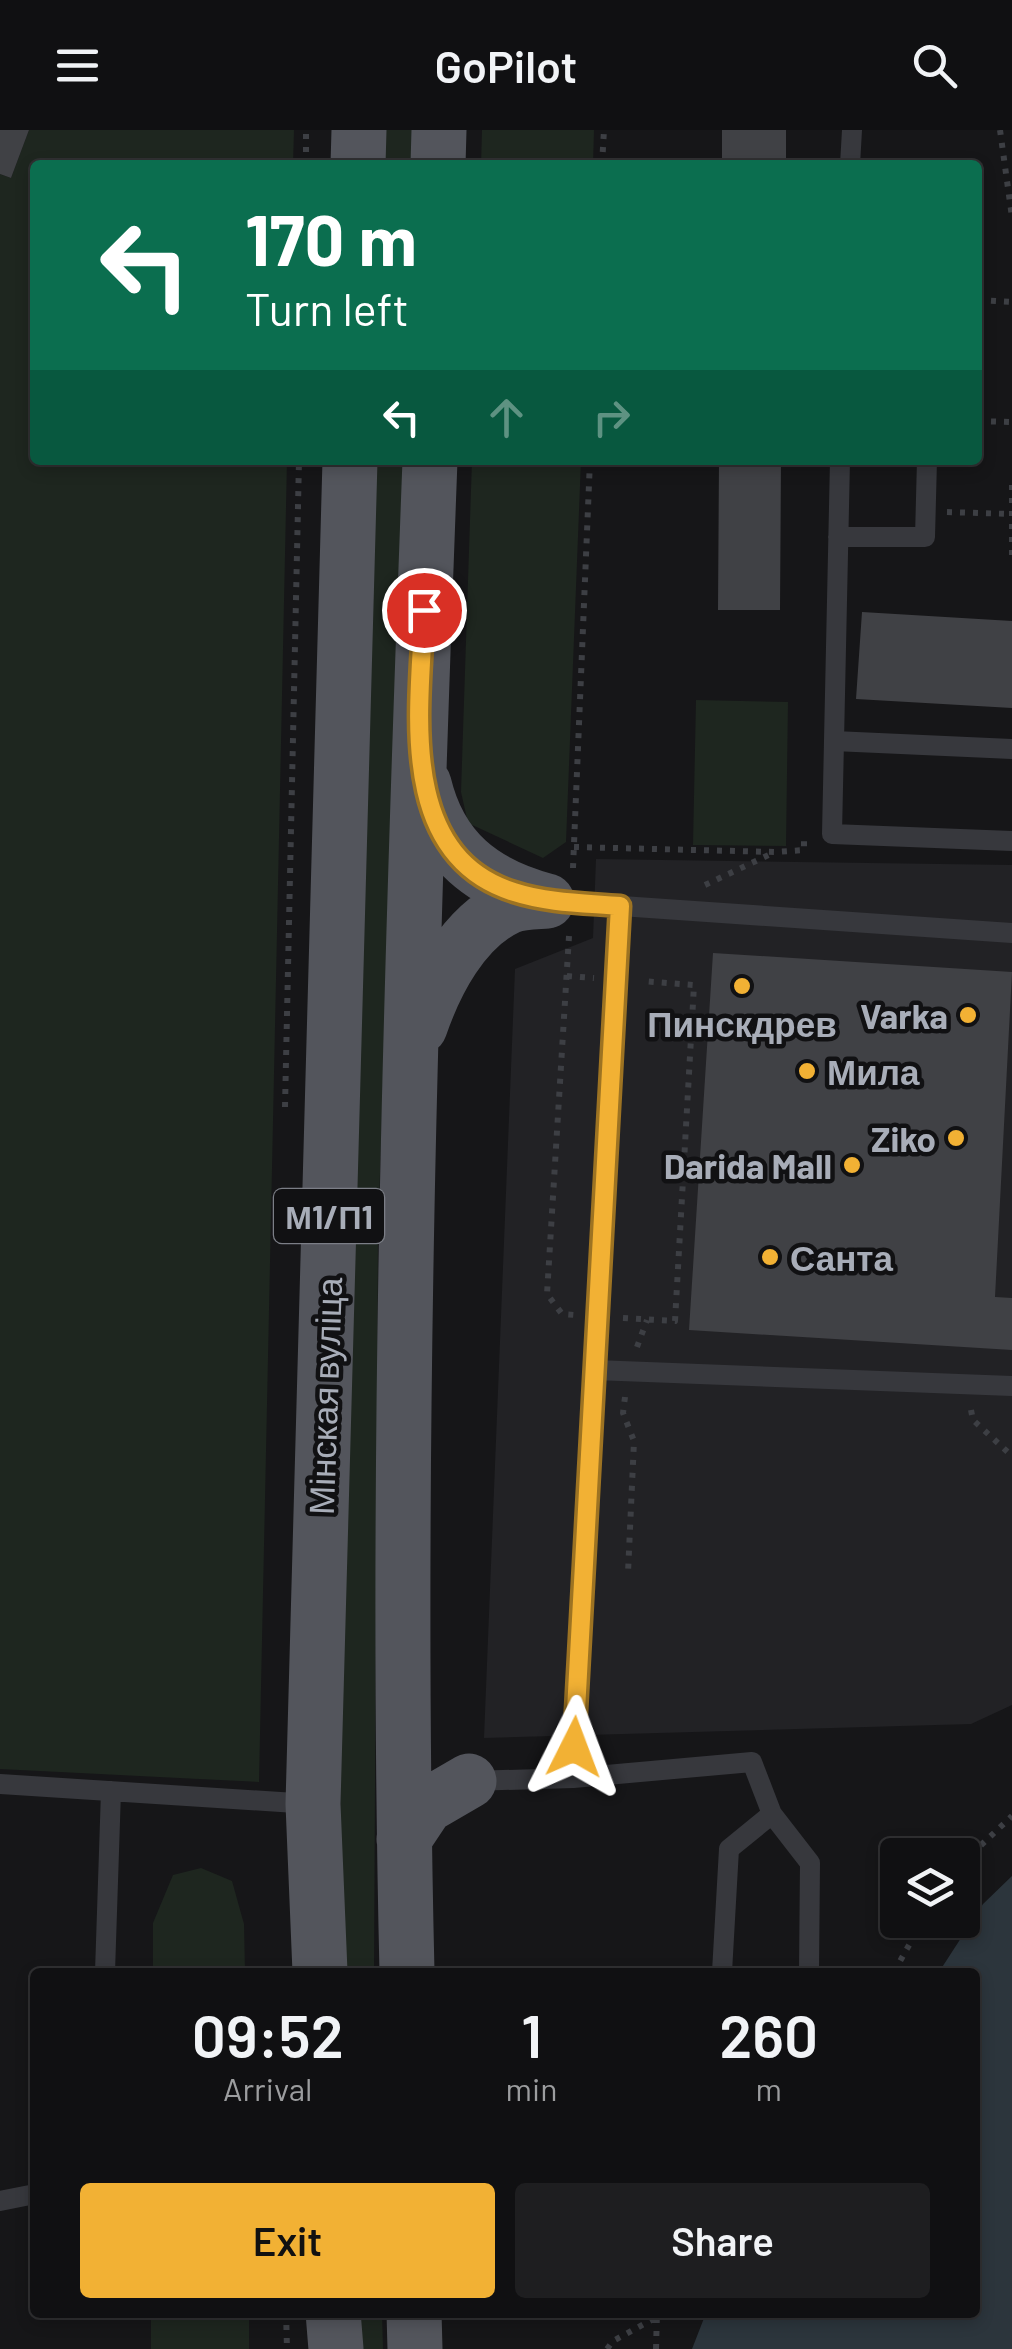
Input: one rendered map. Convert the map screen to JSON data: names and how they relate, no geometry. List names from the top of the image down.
{
  "streets": {
    "main road": ["М1/П1", "Мінская вуліца"]
  },
  "places": [
    "Пинскдрев",
    "Varka",
    "Мила",
    "Ziko",
    "Darida Mall",
    "Санта"
  ],
  "page": {
    "header": "GoPilot",
    "turn": ["170 m", "Turn left"],
    "eta": [
      "09:52",
      "Arrival",
      "1",
      "min",
      "260",
      "m"
    ],
    "buttons": ["Exit", "Share"]
  }
}
